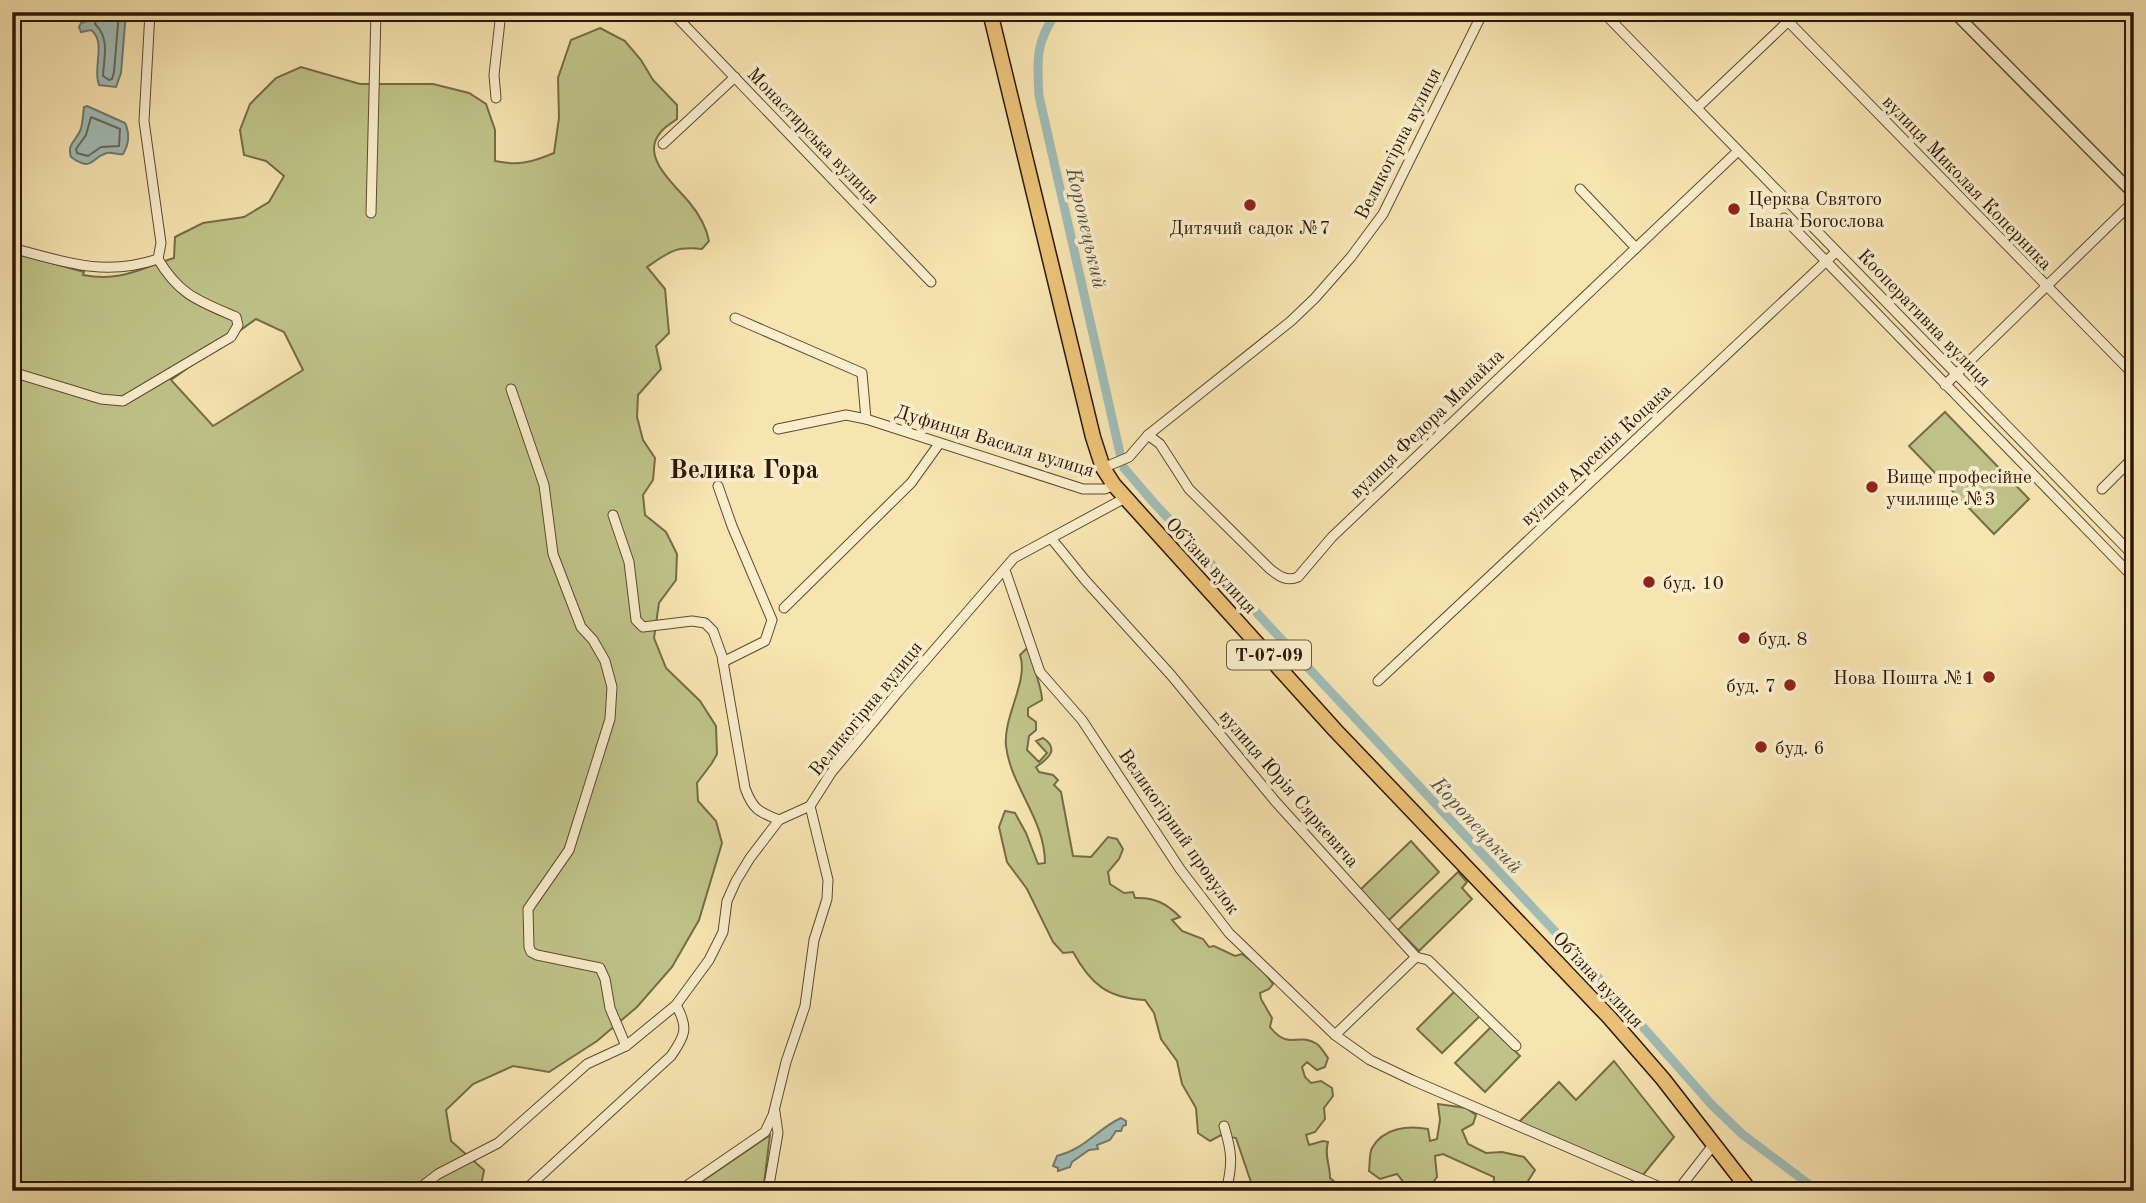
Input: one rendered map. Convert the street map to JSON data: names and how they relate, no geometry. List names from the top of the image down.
{
  "streets": {
    "main road": ["Обʼїзна вулиця", "Т-07-09"],
    "street": [
      "Монастирська вулиця",
      "Великогірна вулиця",
      "вулиця Миколая Коперника",
      "Кооперативна вулиця",
      "вулиця Федора Манайла",
      "Дуфинця Василя вулиця",
      "вулиця Арсенія Коцака",
      "вулиця Юрія Сяркевича",
      "Великогірний провулок"
    ]
  },
  "crossings": [
    ["Великогірна вулиця", "вулиця Федора Манайла"],
    ["Великогірна вулиця", "Обʼїзна вулиця"],
    ["Великогірна вулиця", "вулиця Юрія Сяркевича"],
    ["Великогірна вулиця", "Великогірний провулок"],
    ["Кооперативна вулиця", "вулиця Федора Манайла"],
    ["Кооперативна вулиця", "вулиця Арсенія Коцака"],
    ["Дуфинця Василя вулиця", "Обʼїзна вулиця"],
    ["Обʼїзна вулиця", "Великогірний провулок"]
  ],
  "districts": ["Велика Гора"],
  "water": ["Коропецький"],
  "places": [
    "Дитячий садок №7",
    "Церква Святого Івана Богослова",
    "Вище професійне училище №3",
    "буд. 10",
    "буд. 8",
    "Нова Пошта №1",
    "буд. 7",
    "буд. 6"
  ]
}
